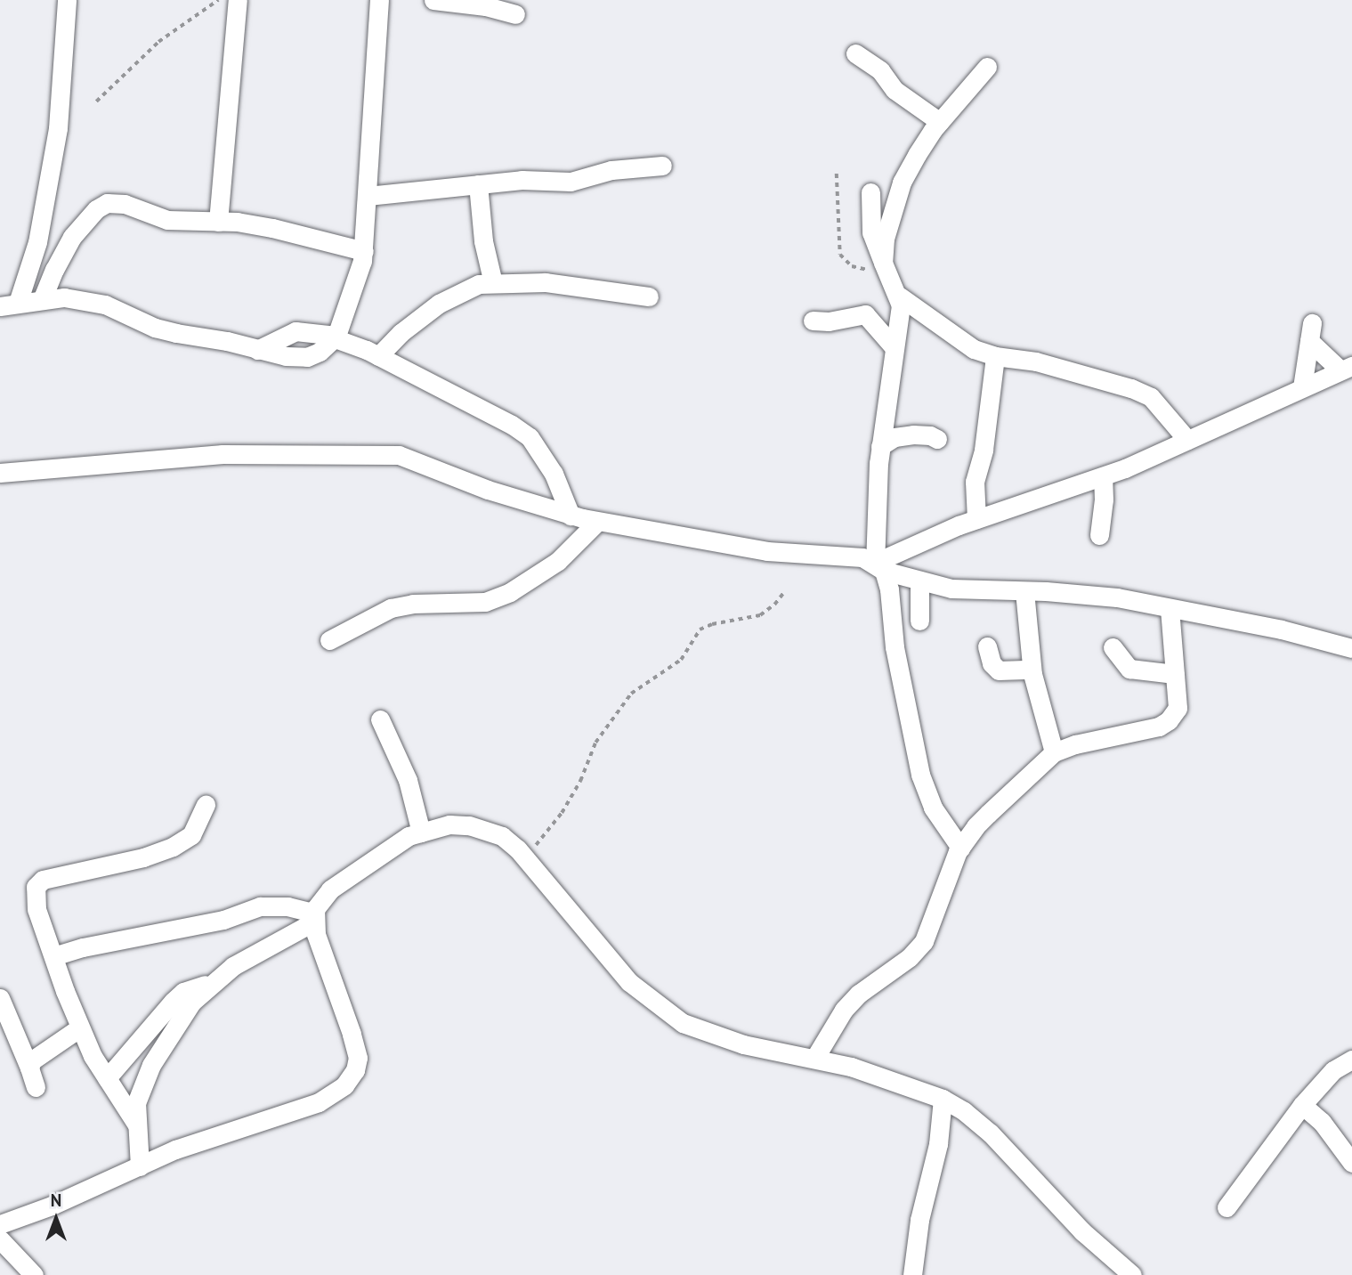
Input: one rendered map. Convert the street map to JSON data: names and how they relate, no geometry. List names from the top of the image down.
{
  "north": "top"
}
